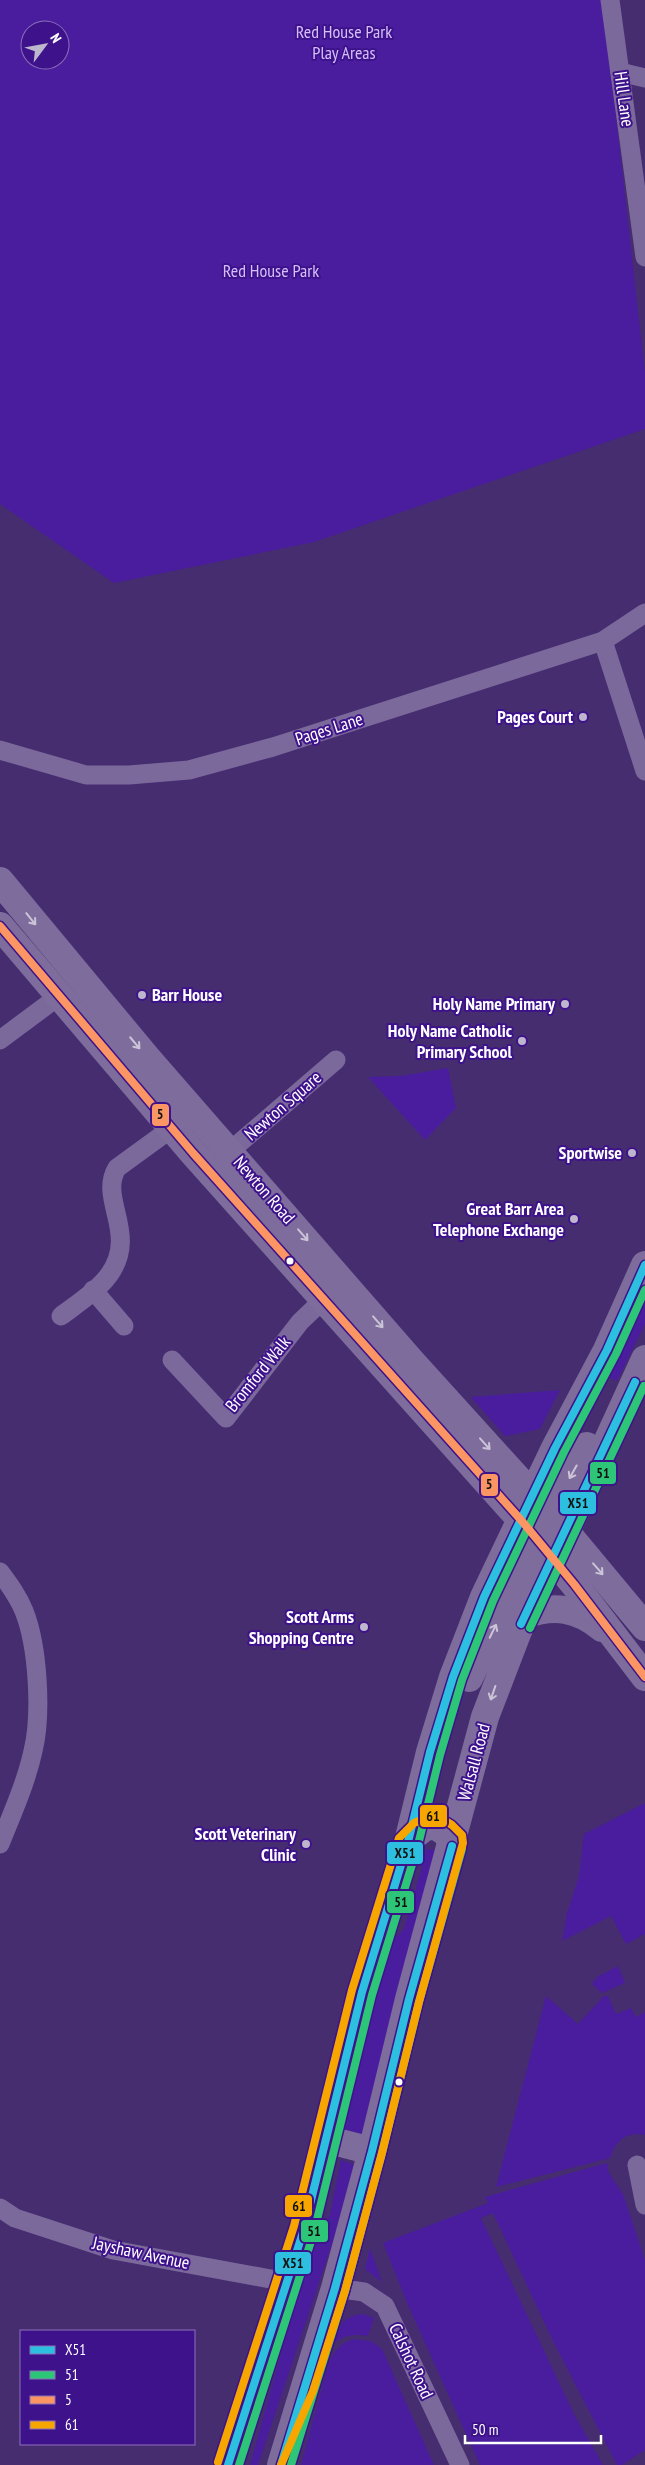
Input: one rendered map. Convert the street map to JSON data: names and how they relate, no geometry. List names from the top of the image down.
{
  "streets": {
    "highway": ["Newton Road", "Walsall Road"],
    "street": [
      "Hill Lane",
      "Pages Lane",
      "Newton Square",
      "Bromford Walk",
      "Jayshaw Avenue",
      "Calshot Road"
    ]
  },
  "crossings": [
    ["Newton Square", "Newton Road"],
    ["Newton Road", "Bromford Walk"],
    ["Newton Road", "Walsall Road"],
    ["Walsall Road", "Jayshaw Avenue"],
    ["Walsall Road", "Calshot Road"]
  ],
  "parks": ["Red House Park Play Areas", "Red House Park"],
  "places": [
    "Pages Court",
    "Barr House",
    "Holy Name Primary",
    "Holy Name Catholic Primary School",
    "Sportwise",
    "Great Barr Area Telephone Exchange",
    "Scott Arms Shopping Centre",
    "Scott Veterinary Clinic"
  ],
  "lines": [
    "transit line 5",
    "transit line X51",
    "transit line 51",
    "transit line 61"
  ],
  "legend": [
    "X51",
    "51",
    "5",
    "61"
  ],
  "scale_bar": "50 m",
  "north": "top right"
}
